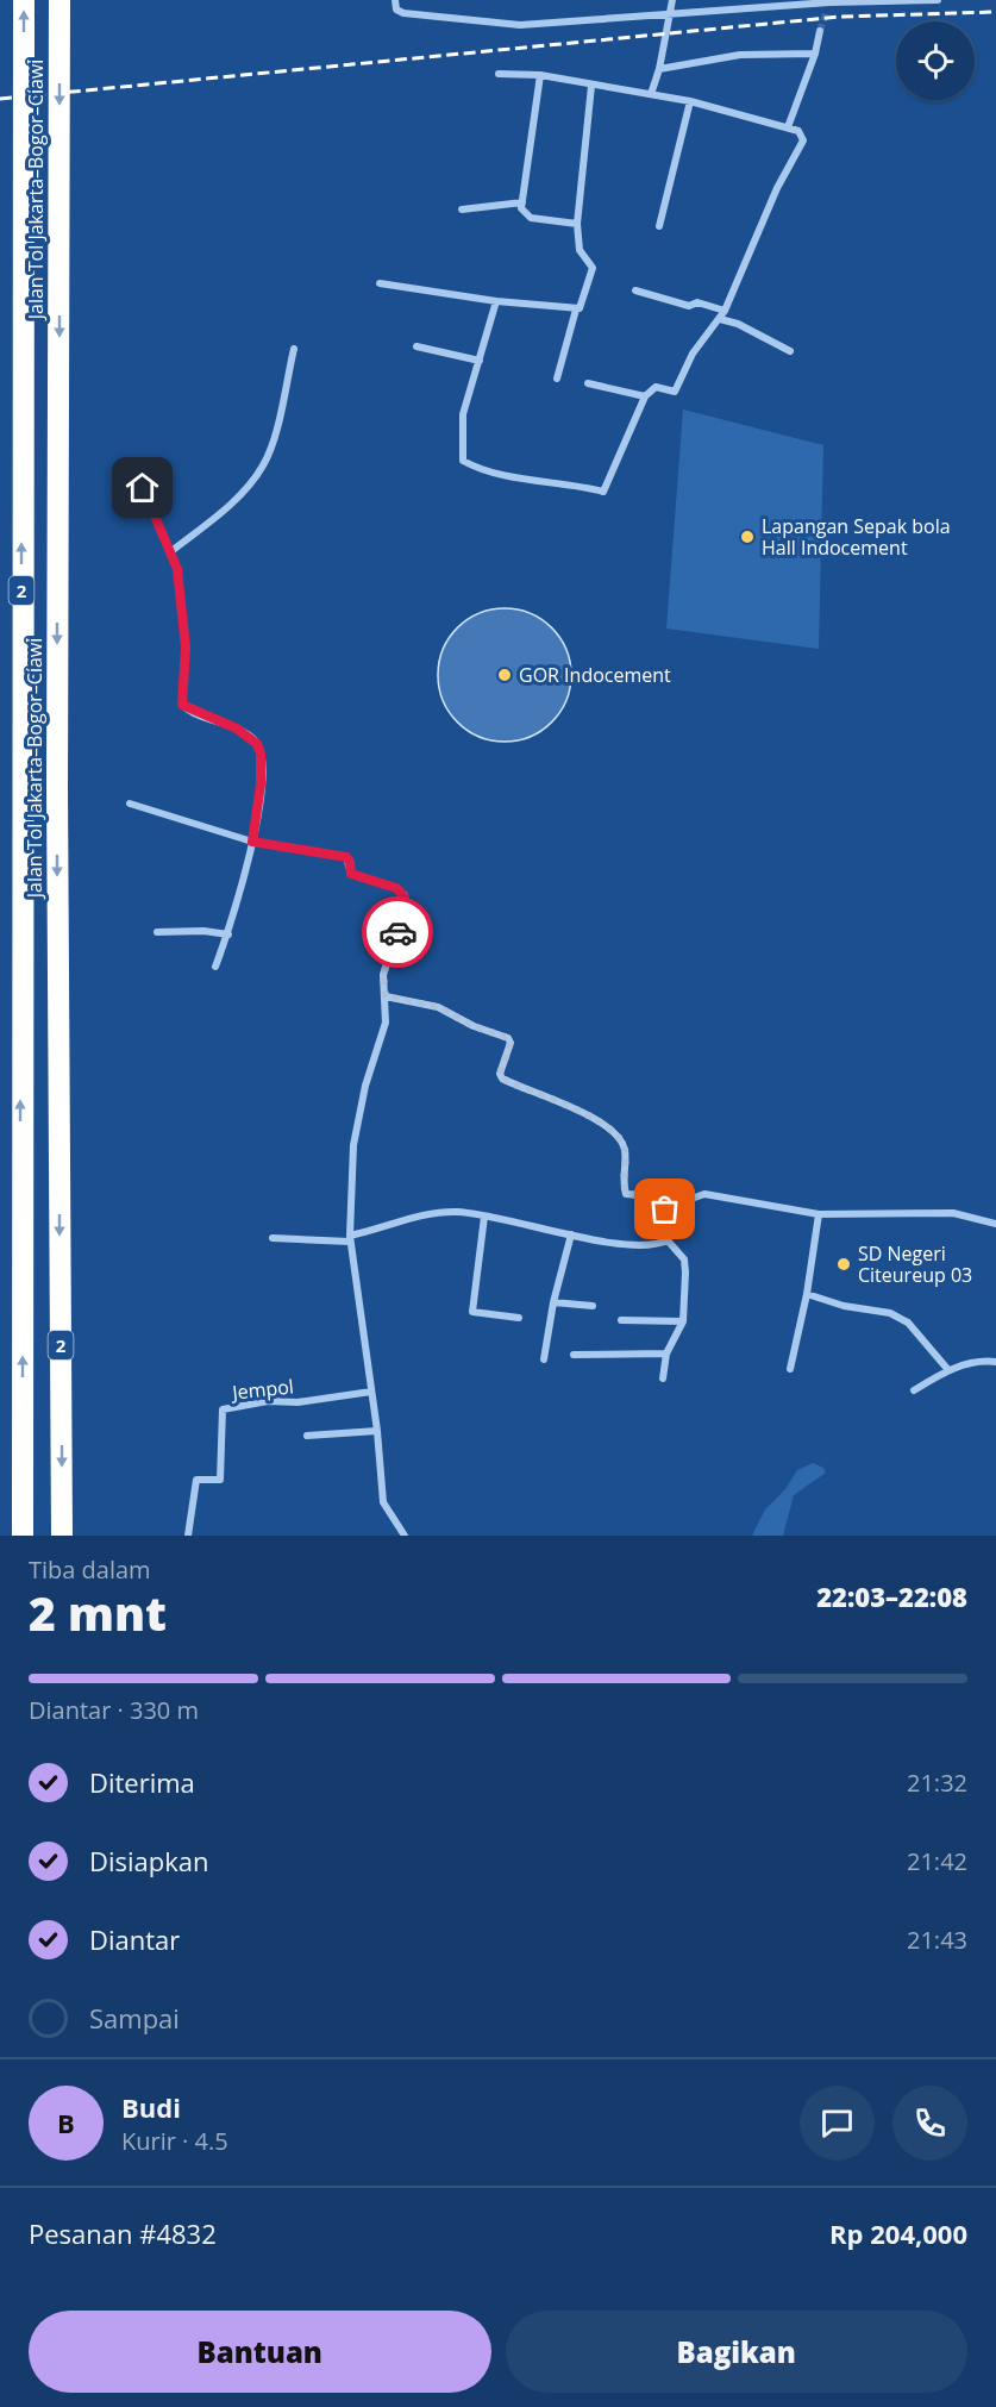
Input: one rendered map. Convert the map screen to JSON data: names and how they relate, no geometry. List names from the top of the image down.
{
  "streets": {
    "highway": ["Jalan Tol Jakarta–Bogor–Ciawi", "2"],
    "street": ["Jempol"]
  },
  "places": ["Lapangan Sepak bola Hall Indocement", "GOR Indocement", "SD Negeri Citeureup 03"],
  "page": {
    "heading": ["2 mnt", "Tiba dalam", "22:03–22:08"],
    "panel": [
      "Budi",
      "Kurir · 4.5",
      "Pesanan #4832",
      "Rp 204,000"
    ],
    "bar": "Diantar · 330 m",
    "list": [
      ["Diterima", "21:32"],
      ["Disiapkan", "21:42"],
      ["Diantar", "21:43"],
      "Sampai"
    ],
    "round": "B",
    "buttons": ["Bantuan", "Bagikan"]
  }
}
